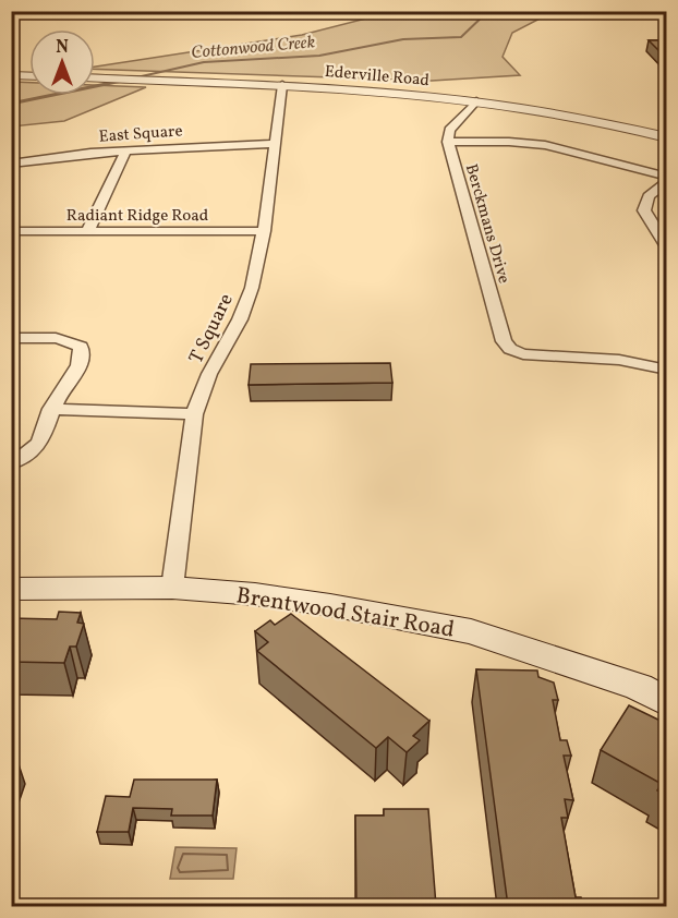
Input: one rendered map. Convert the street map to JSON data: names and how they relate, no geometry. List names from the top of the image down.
{
  "streets": {
    "main road": ["Brentwood Stair Road"],
    "street": [
      "Ederville Road",
      "East Square",
      "Radiant Ridge Road",
      "Berckmans Drive",
      "T Square"
    ]
  },
  "crossings": [
    ["Ederville Road", "T Square"],
    ["East Square", "T Square"],
    ["Radiant Ridge Road", "T Square"],
    ["T Square", "Brentwood Stair Road"]
  ],
  "water": ["Cottonwood Creek"],
  "north": "top"
}
